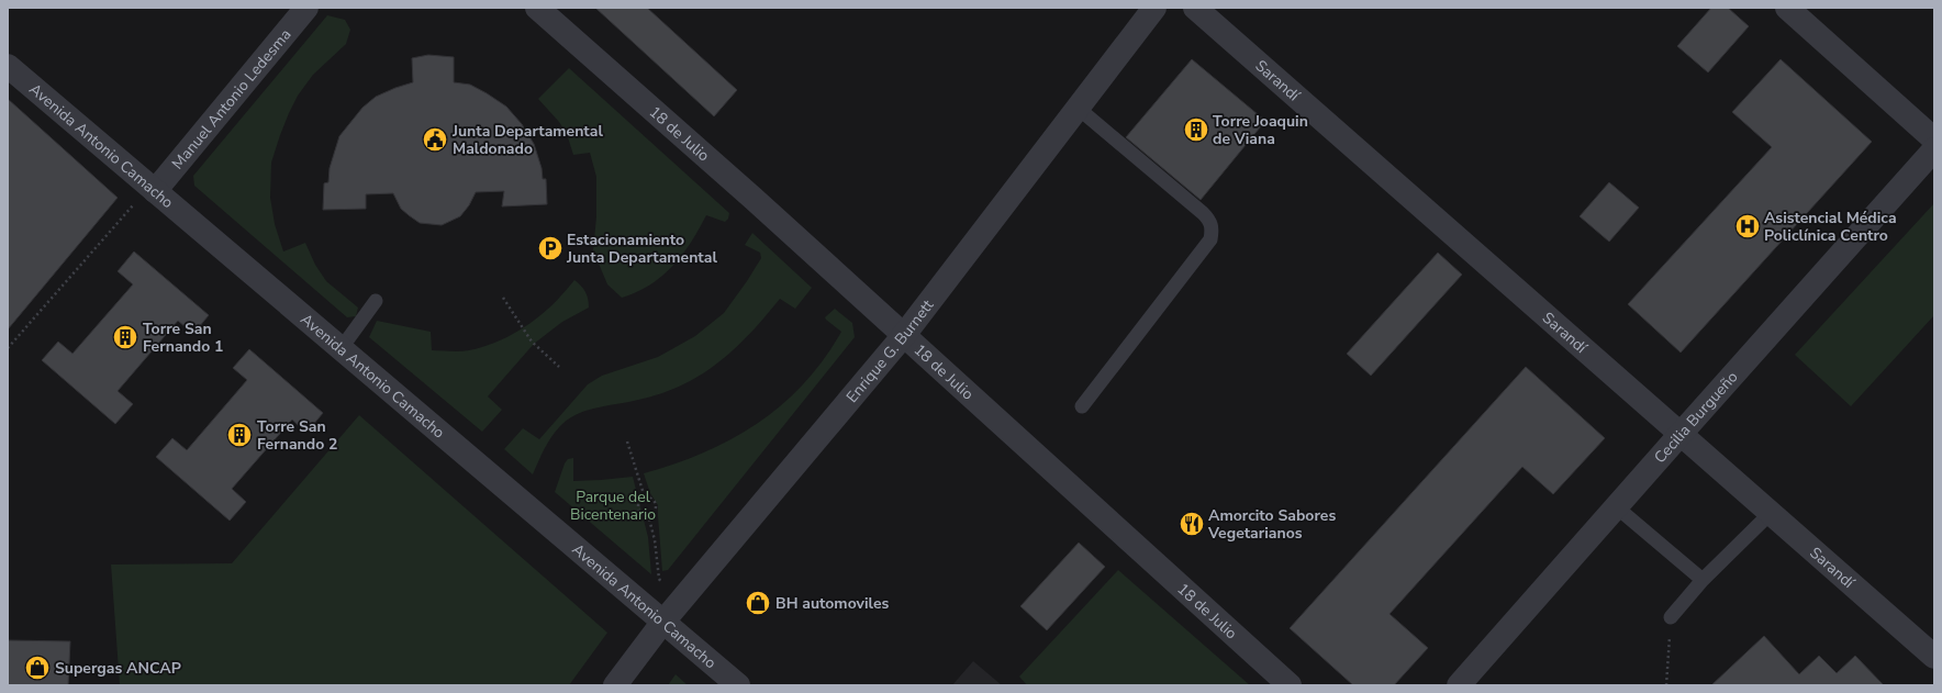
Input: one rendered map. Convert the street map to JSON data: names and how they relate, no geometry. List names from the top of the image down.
{
  "streets": {
    "street": [
      "Sarandí",
      "Manuel Antonio Ledesma",
      "18 de Julio",
      "Avenida Antonio Camacho",
      "Enrique G. Burnett",
      "Cecilia Burgueño"
    ]
  },
  "crossings": [
    ["Sarandí", "Cecilia Burgueño"],
    ["Manuel Antonio Ledesma", "Avenida Antonio Camacho"],
    ["18 de Julio", "Enrique G. Burnett"],
    ["Avenida Antonio Camacho", "Enrique G. Burnett"]
  ],
  "parks": ["Parque del Bicentenario"],
  "places": {
    "building": ["Torre Joaquin de Viana", "Torre San Fernando 1", "Torre San Fernando 2"],
    "public building": ["Junta Departamental Maldonado"],
    "hospital": ["Asistencial Médica Policlínica Centro"],
    "parking": ["Estacionamiento Junta Departamental"],
    "restaurant": ["Amorcito Sabores Vegetarianos"],
    "shop": ["BH automoviles", "Supergas ANCAP"]
  }
}
